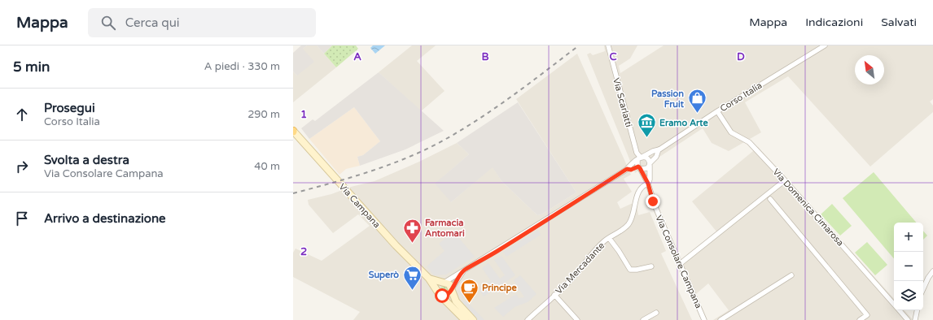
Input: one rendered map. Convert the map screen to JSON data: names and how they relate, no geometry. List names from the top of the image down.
{
  "streets": {
    "main road": ["Via Campana"],
    "street": [
      "Corso Italia",
      "Via Scarlatti",
      "Via Domenica Cimarosa",
      "Via Consolare Campana",
      "Via Mercadante"
    ]
  },
  "crossings": [
    ["Corso Italia", "Via Scarlatti"],
    ["Corso Italia", "Via Campana"],
    ["Corso Italia", "Via Domenica Cimarosa"],
    ["Corso Italia", "Via Consolare Campana"],
    ["Via Scarlatti", "Via Consolare Campana"],
    ["Via Consolare Campana", "Via Mercadante"]
  ],
  "places": {
    "shop": ["Passion Fruit"],
    "museum": ["Eramo Arte"],
    "pharmacy": ["Farmacia Antomari"],
    "supermarket": ["Superò"],
    "cafe": ["Principe"]
  },
  "north": "top left",
  "page": {
    "header": "Mappa",
    "search": "Cerca qui",
    "nav": ["Mappa", "Indicazioni", "Salvati"],
    "heading": ["5 min", "A piedi · 330 m"],
    "list": [
      ["Prosegui", "Corso Italia", "290 m"],
      ["Svolta a destra", "Via Consolare Campana", "40 m"],
      "Arrivo a destinazione"
    ],
    "map_buttons": ["+", "−"]
  },
  "grid": {
    "columns": [
      "A",
      "B",
      "C",
      "D"
    ],
    "rows": ["1", "2"]
  }
}
